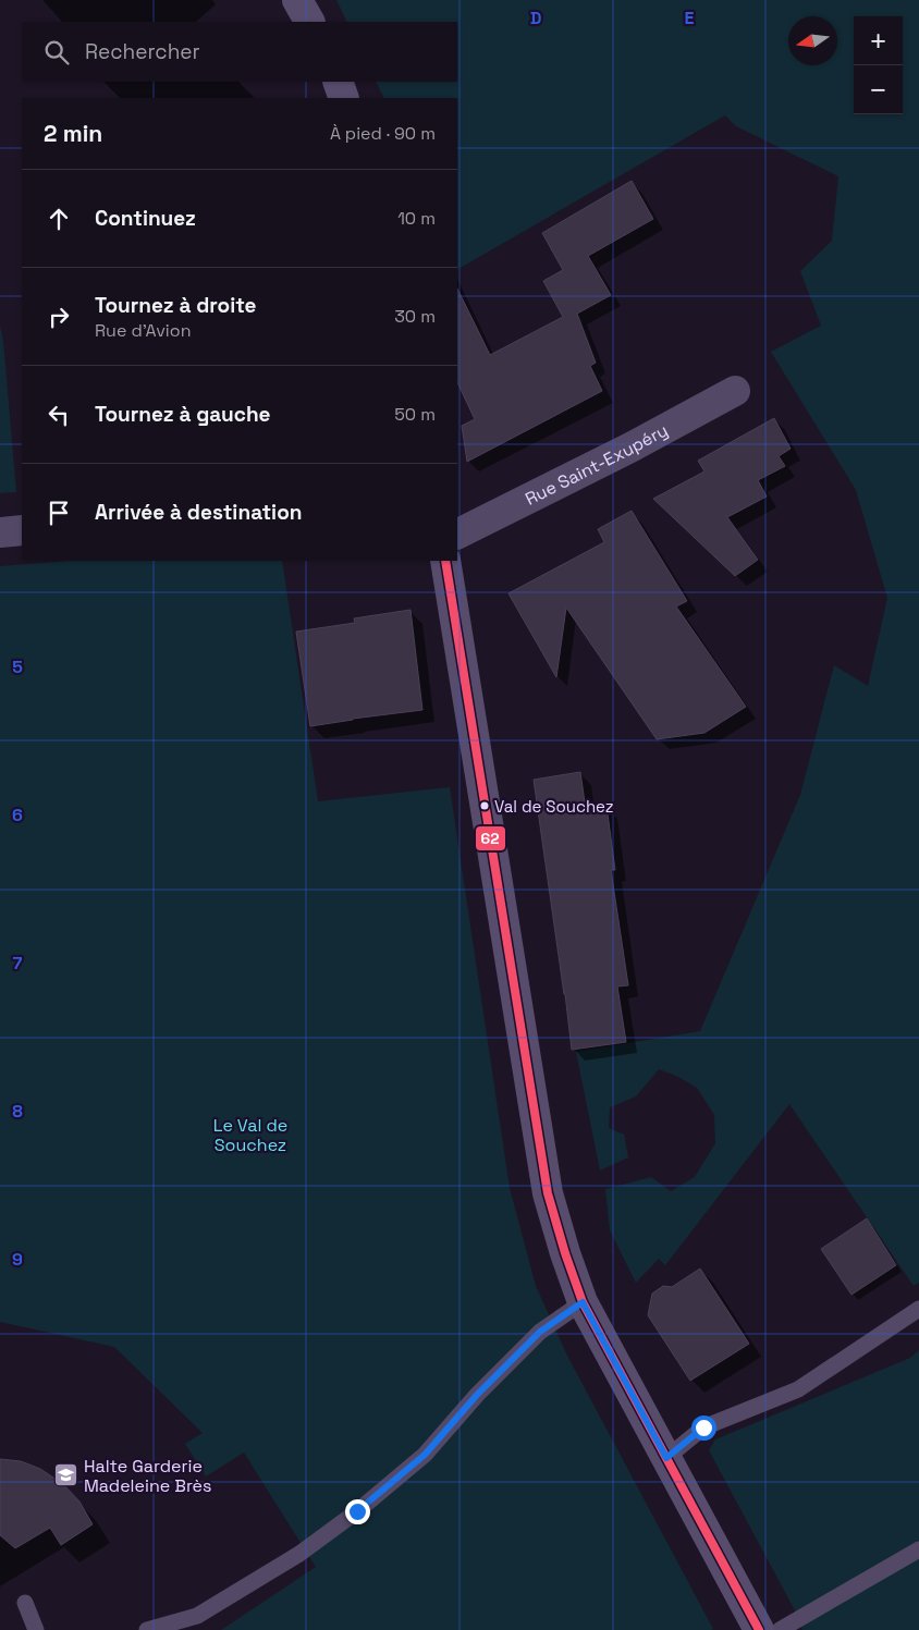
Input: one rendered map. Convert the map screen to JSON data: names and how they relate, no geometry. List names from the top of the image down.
{
  "streets": {
    "street": ["Rue Saint-Exupéry"]
  },
  "parks": ["Le Val de Souchez"],
  "places": {
    "other": ["Val de Souchez"],
    "school or university": ["Halte Garderie Madeleine Brès"]
  },
  "lines": ["transit line 62"],
  "north": "left",
  "page": {
    "map_buttons": ["+", "−"],
    "search": "Rechercher",
    "heading": ["2 min", "À pied · 90 m"],
    "list": [
      ["Continuez", "10 m"],
      ["Tournez à droite", "Rue d'Avion", "30 m"],
      ["Tournez à gauche", "50 m"],
      "Arrivée à destination"
    ]
  },
  "grid": {
    "columns": ["D", "E"],
    "rows": [
      "5",
      "6",
      "7",
      "8",
      "9"
    ]
  }
}
